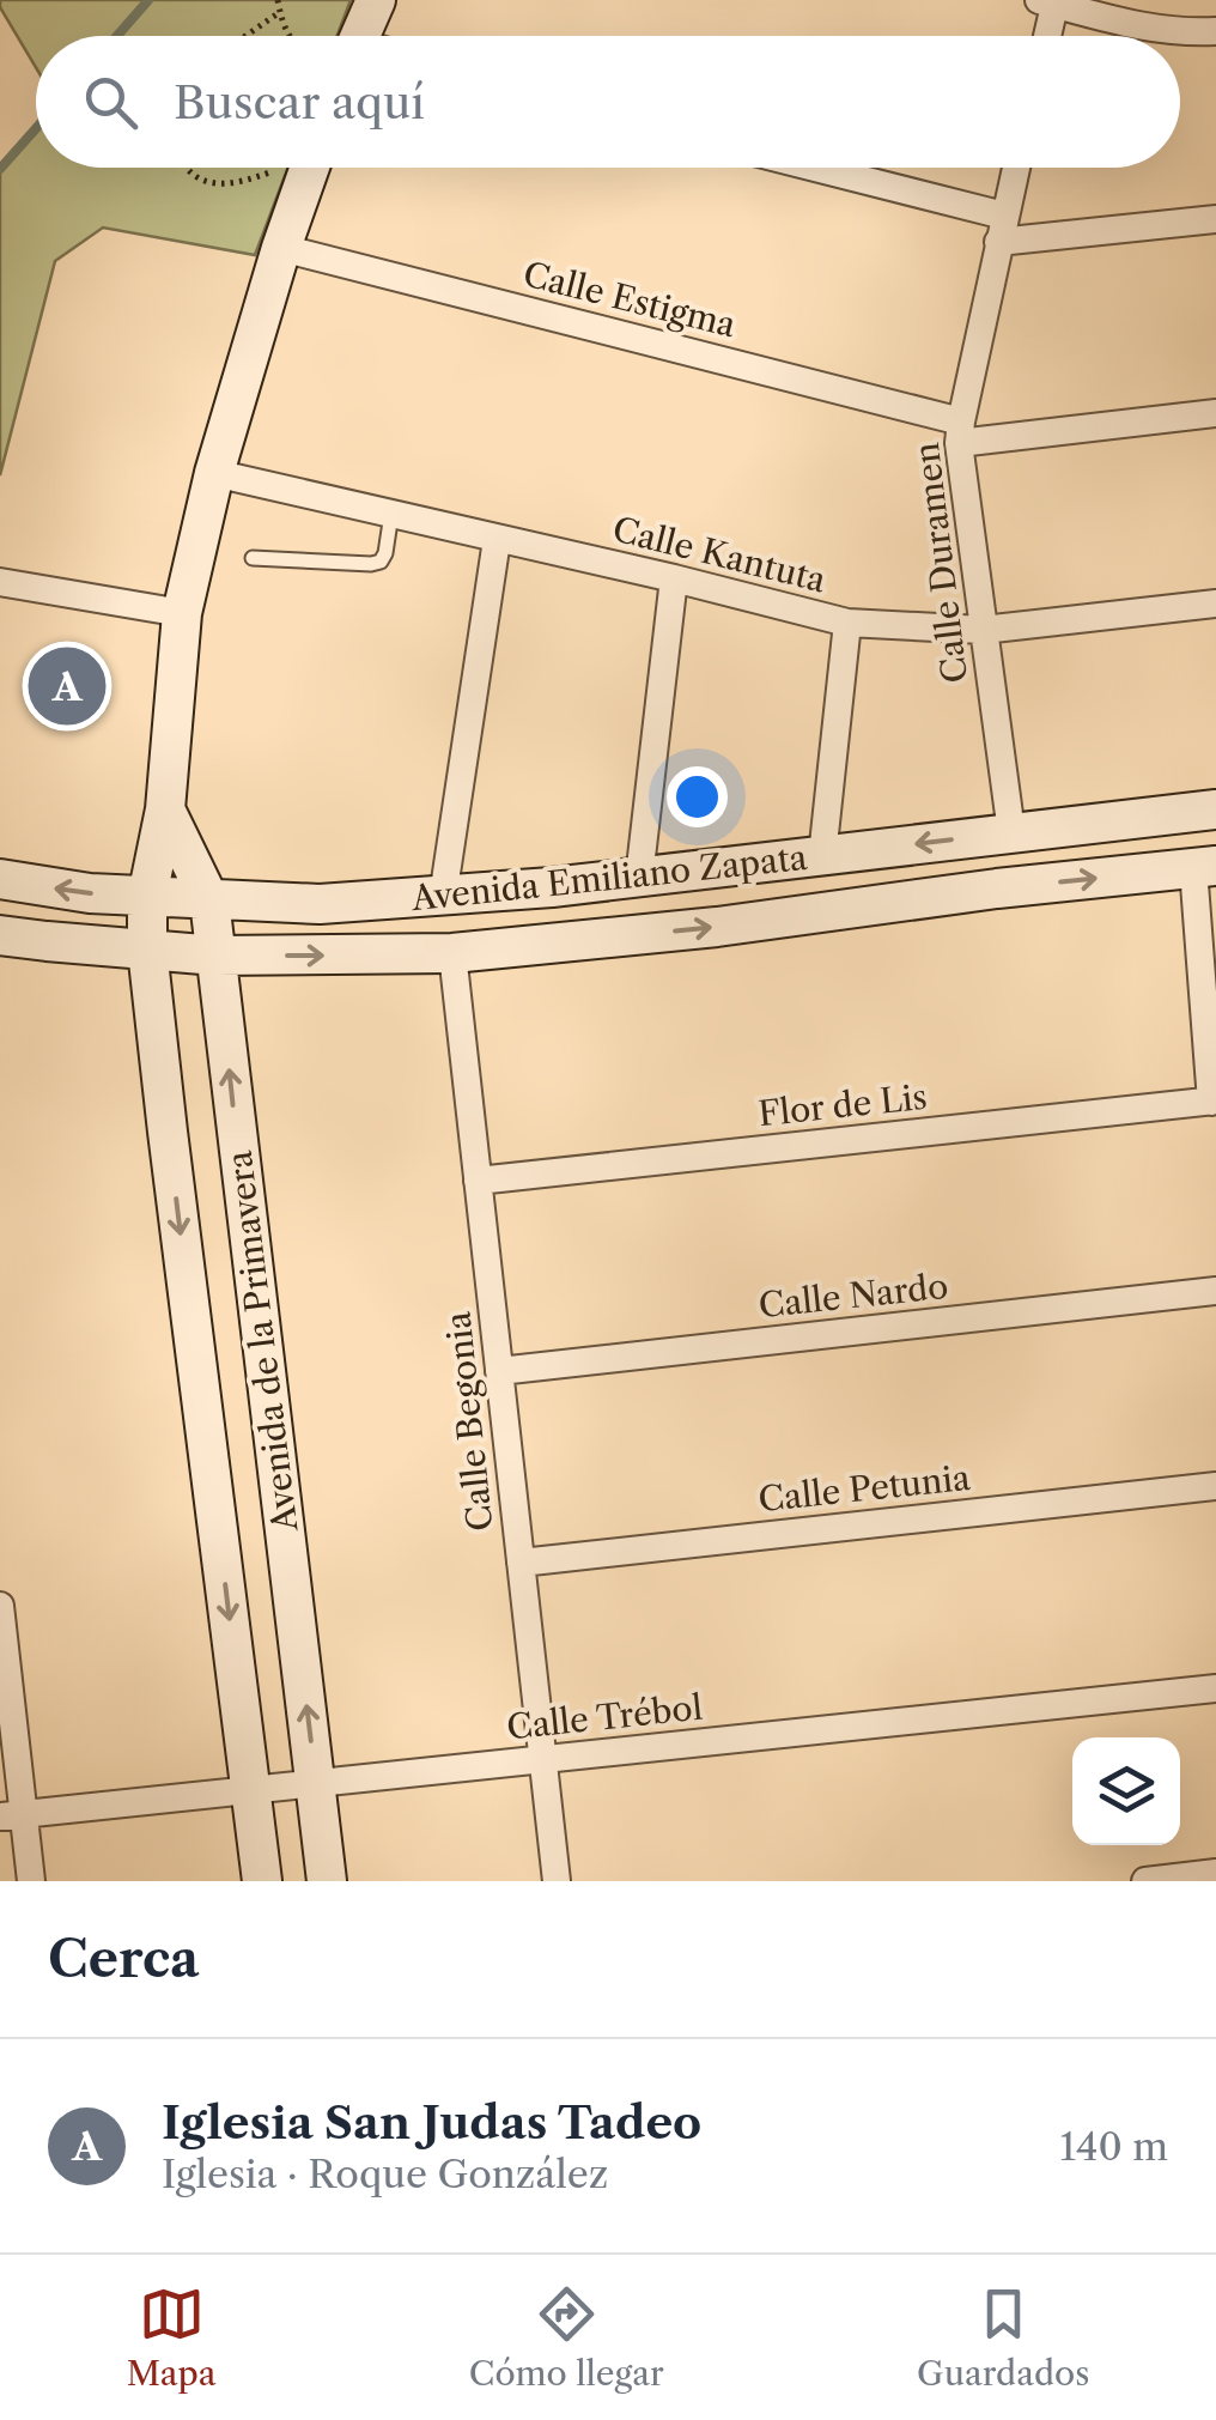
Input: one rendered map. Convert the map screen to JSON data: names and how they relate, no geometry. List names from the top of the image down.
{
  "streets": {
    "street": [
      "Calle Estigma",
      "Calle Kantuta",
      "Calle Duramen",
      "Avenida Emiliano Zapata",
      "Flor de Lis",
      "Calle Nardo",
      "Avenida de la Primavera",
      "Calle Begonia",
      "Calle Petunia",
      "Calle Trébol"
    ]
  },
  "crossings": [
    ["Calle Estigma", "Calle Duramen"],
    ["Calle Estigma", "Avenida de la Primavera"],
    ["Calle Kantuta", "Calle Duramen"],
    ["Calle Kantuta", "Avenida de la Primavera"],
    ["Calle Duramen", "Avenida Emiliano Zapata"],
    ["Avenida Emiliano Zapata", "Avenida de la Primavera"],
    ["Avenida Emiliano Zapata", "Calle Begonia"],
    ["Flor de Lis", "Calle Begonia"],
    ["Calle Nardo", "Calle Begonia"],
    ["Avenida de la Primavera", "Calle Trébol"],
    ["Calle Begonia", "Calle Petunia"],
    ["Calle Begonia", "Calle Trébol"]
  ],
  "page": {
    "search": "Buscar aquí",
    "pins": "A",
    "heading": "Cerca",
    "list": [
      {
        "mark": "A",
        "name": "Iglesia San Judas Tadeo",
        "note": "Iglesia · Roque González",
        "value": "140 m"
      }
    ],
    "nav": ["Mapa", "Cómo llegar", "Guardados"]
  }
}
